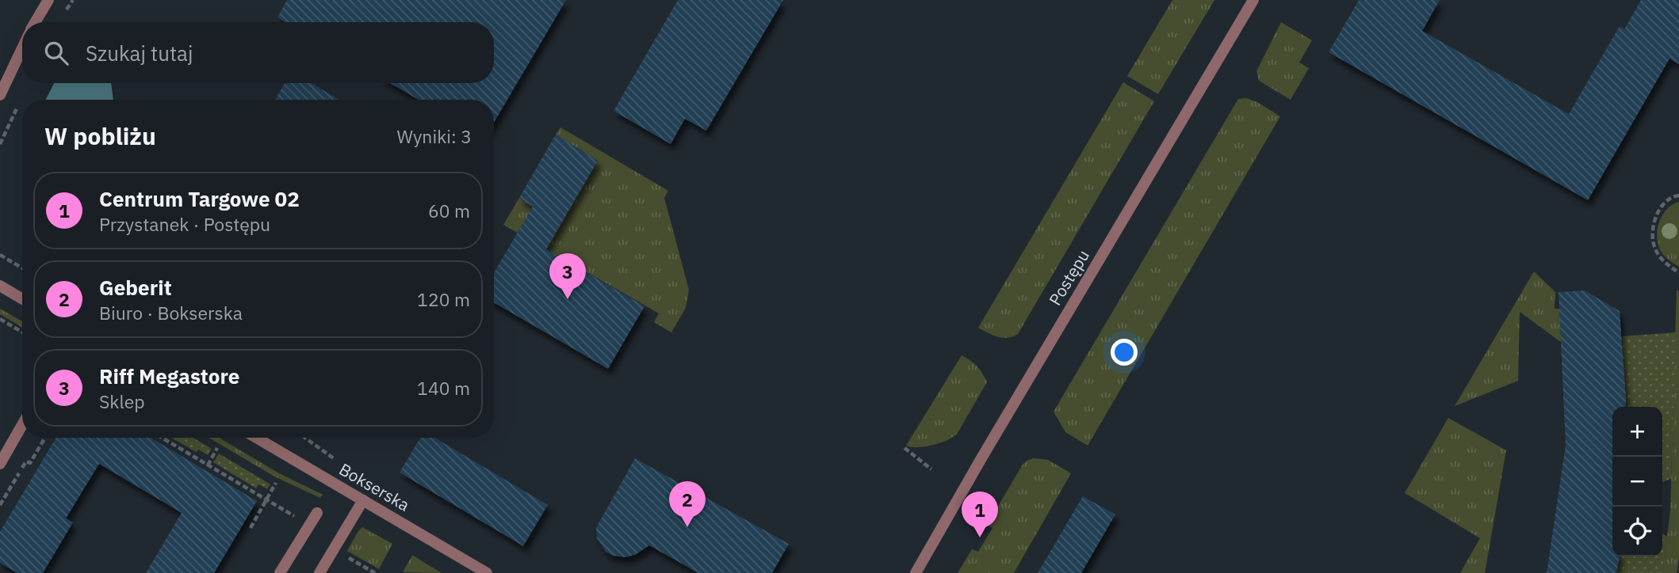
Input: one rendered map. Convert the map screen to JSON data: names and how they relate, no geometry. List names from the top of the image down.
{
  "streets": {
    "street": ["Postępu", "Bokserska"]
  },
  "page": {
    "search": "Szukaj tutaj",
    "heading": ["W pobliżu", "Wyniki: 3"],
    "list": [
      {
        "mark": "1",
        "name": "Centrum Targowe 02",
        "note": "Przystanek · Postępu",
        "value": "60 m"
      },
      {
        "mark": "2",
        "name": "Geberit",
        "note": "Biuro · Bokserska",
        "value": "120 m"
      },
      {
        "mark": "3",
        "name": "Riff Megastore",
        "note": "Sklep",
        "value": "140 m"
      }
    ],
    "pins": ["3", "2", "1"],
    "map_buttons": ["+", "−"]
  }
}
